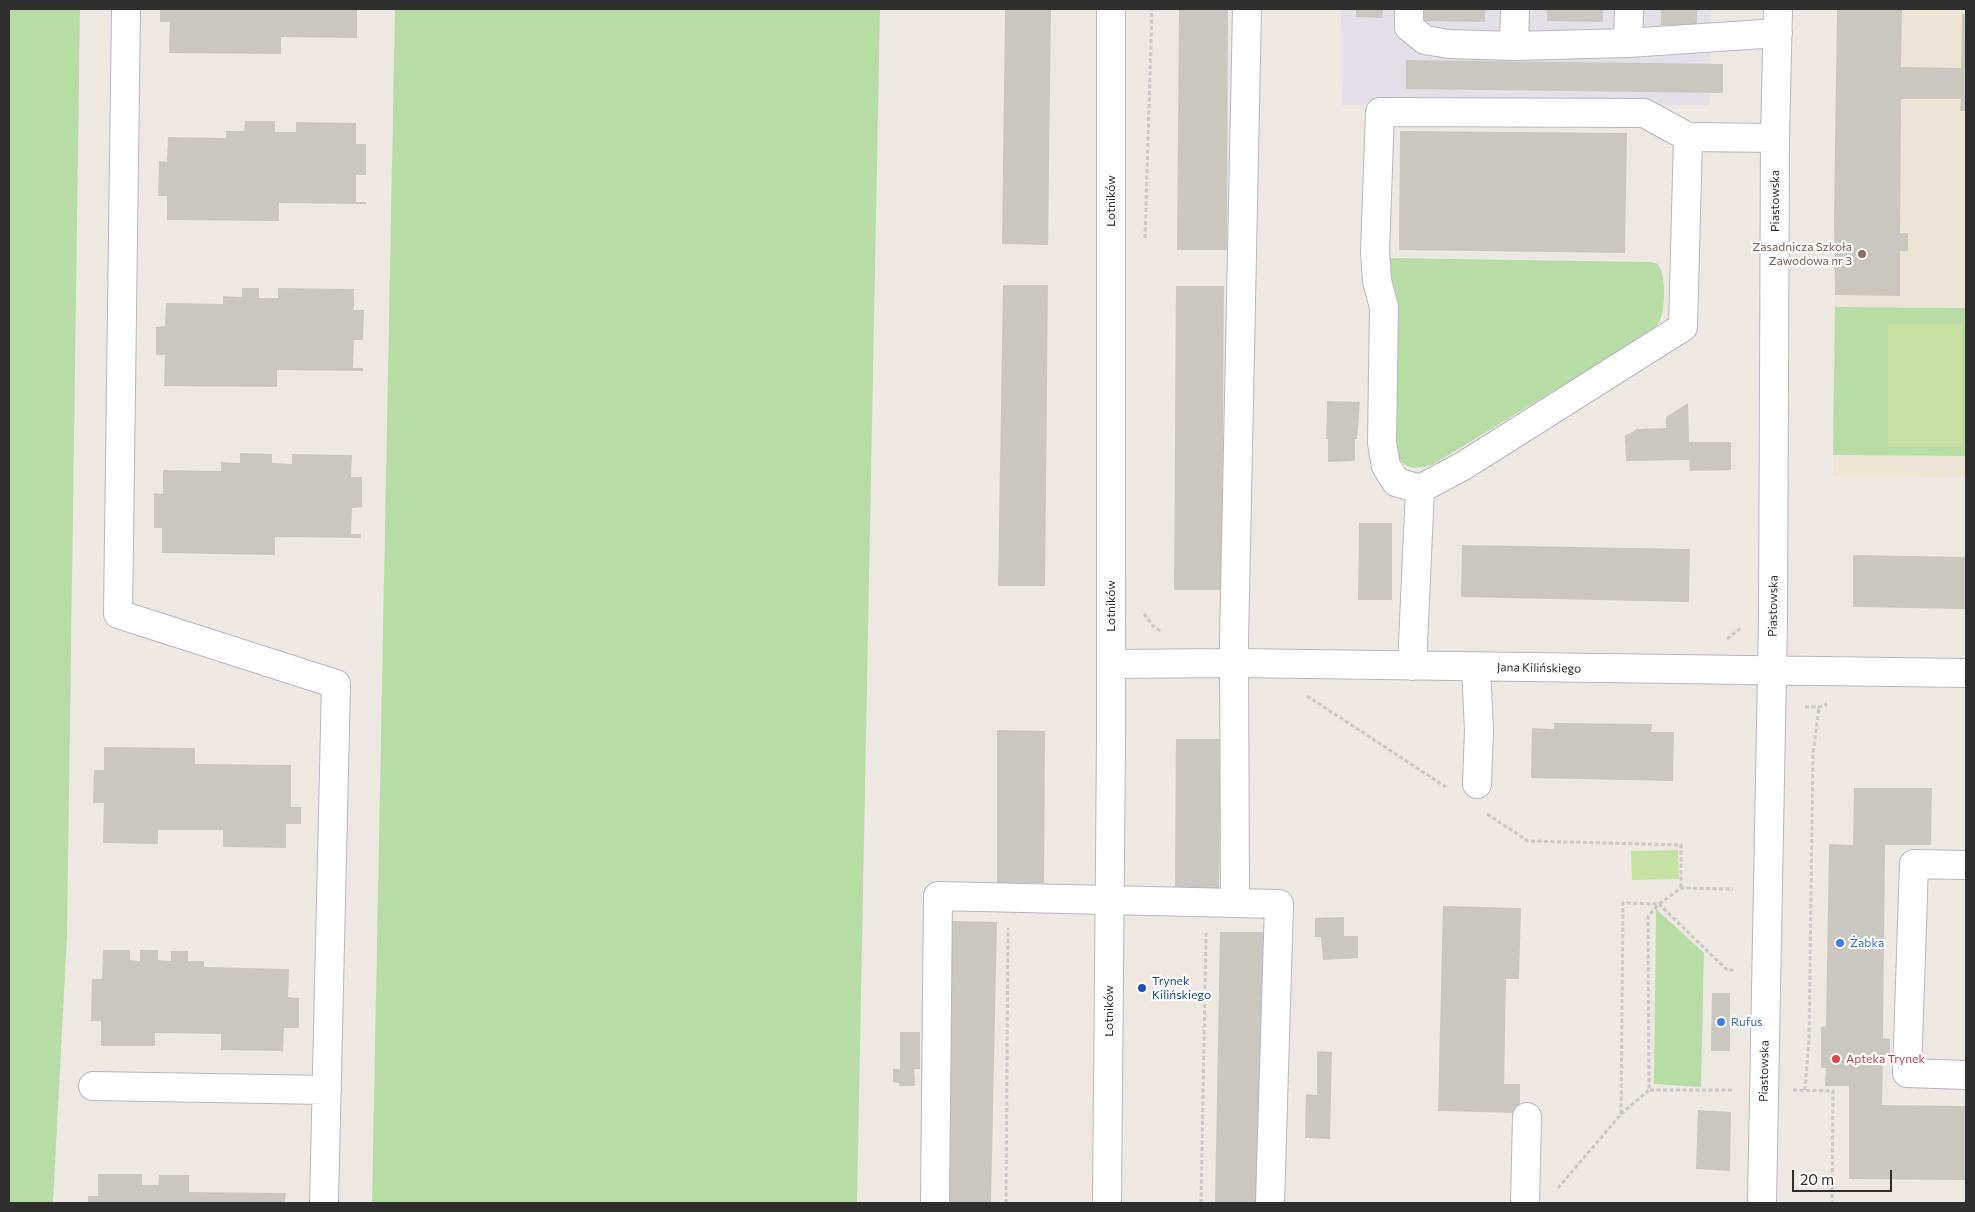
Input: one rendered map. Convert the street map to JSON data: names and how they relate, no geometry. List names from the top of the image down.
{
  "streets": {
    "street": ["Lotników", "Piastowska", "Jana Kilińskiego"]
  },
  "crossings": [
    ["Lotników", "Jana Kilińskiego"],
    ["Piastowska", "Jana Kilińskiego"]
  ],
  "places": [
    "Zasadnicza Szkoła Zawodowa nr 3",
    "Żabka",
    "Trynek Kilińskiego",
    "Rufus",
    "Apteka Trynek"
  ],
  "scale_bar": "20 m"
}
